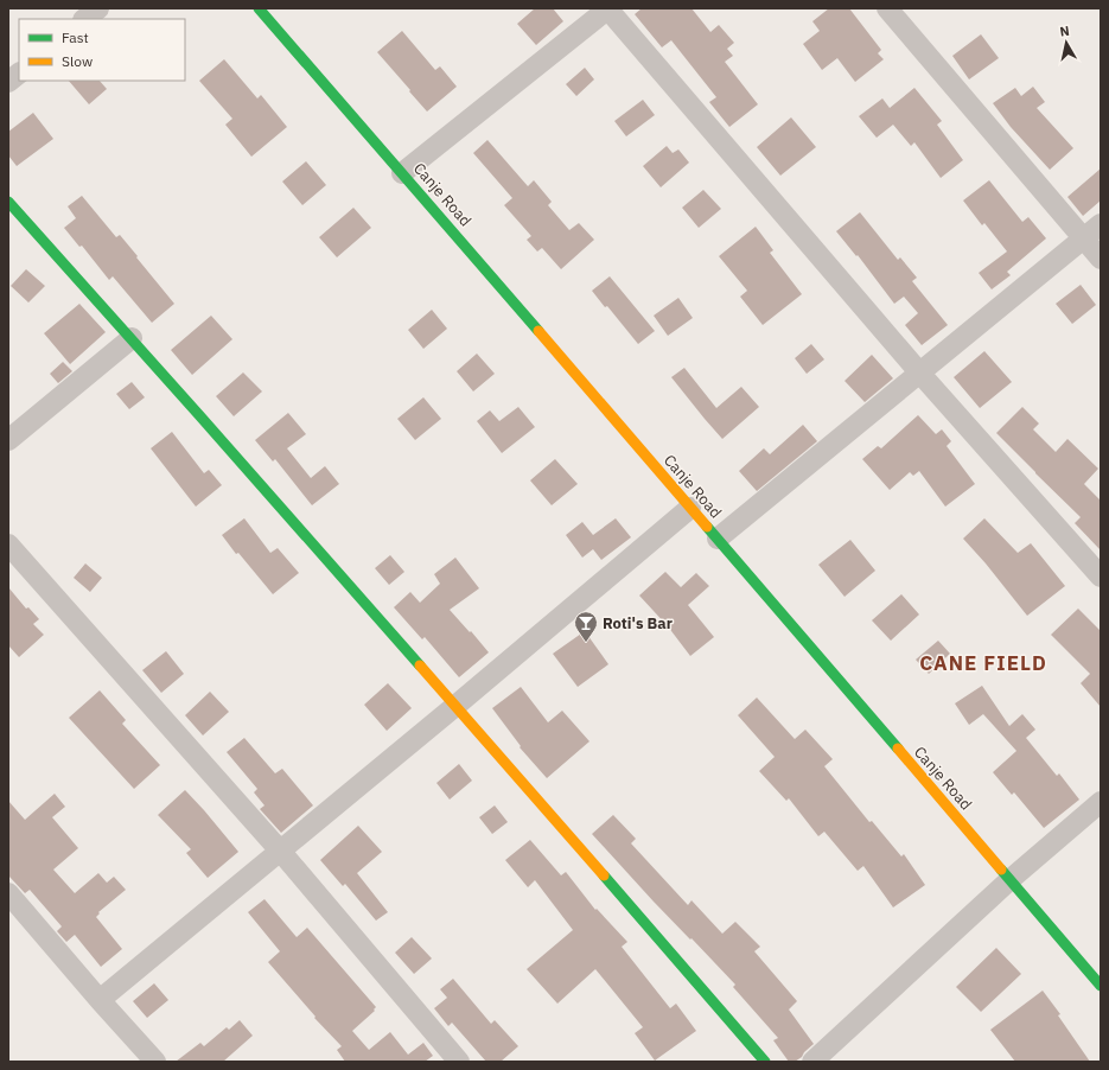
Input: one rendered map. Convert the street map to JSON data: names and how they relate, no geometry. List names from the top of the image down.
{
  "streets": {
    "street": ["Canje Road"]
  },
  "districts": ["CANE FIELD"],
  "places": {
    "bar": ["Roti's Bar"]
  },
  "legend": ["Fast", "Slow"],
  "north": "top"
}
